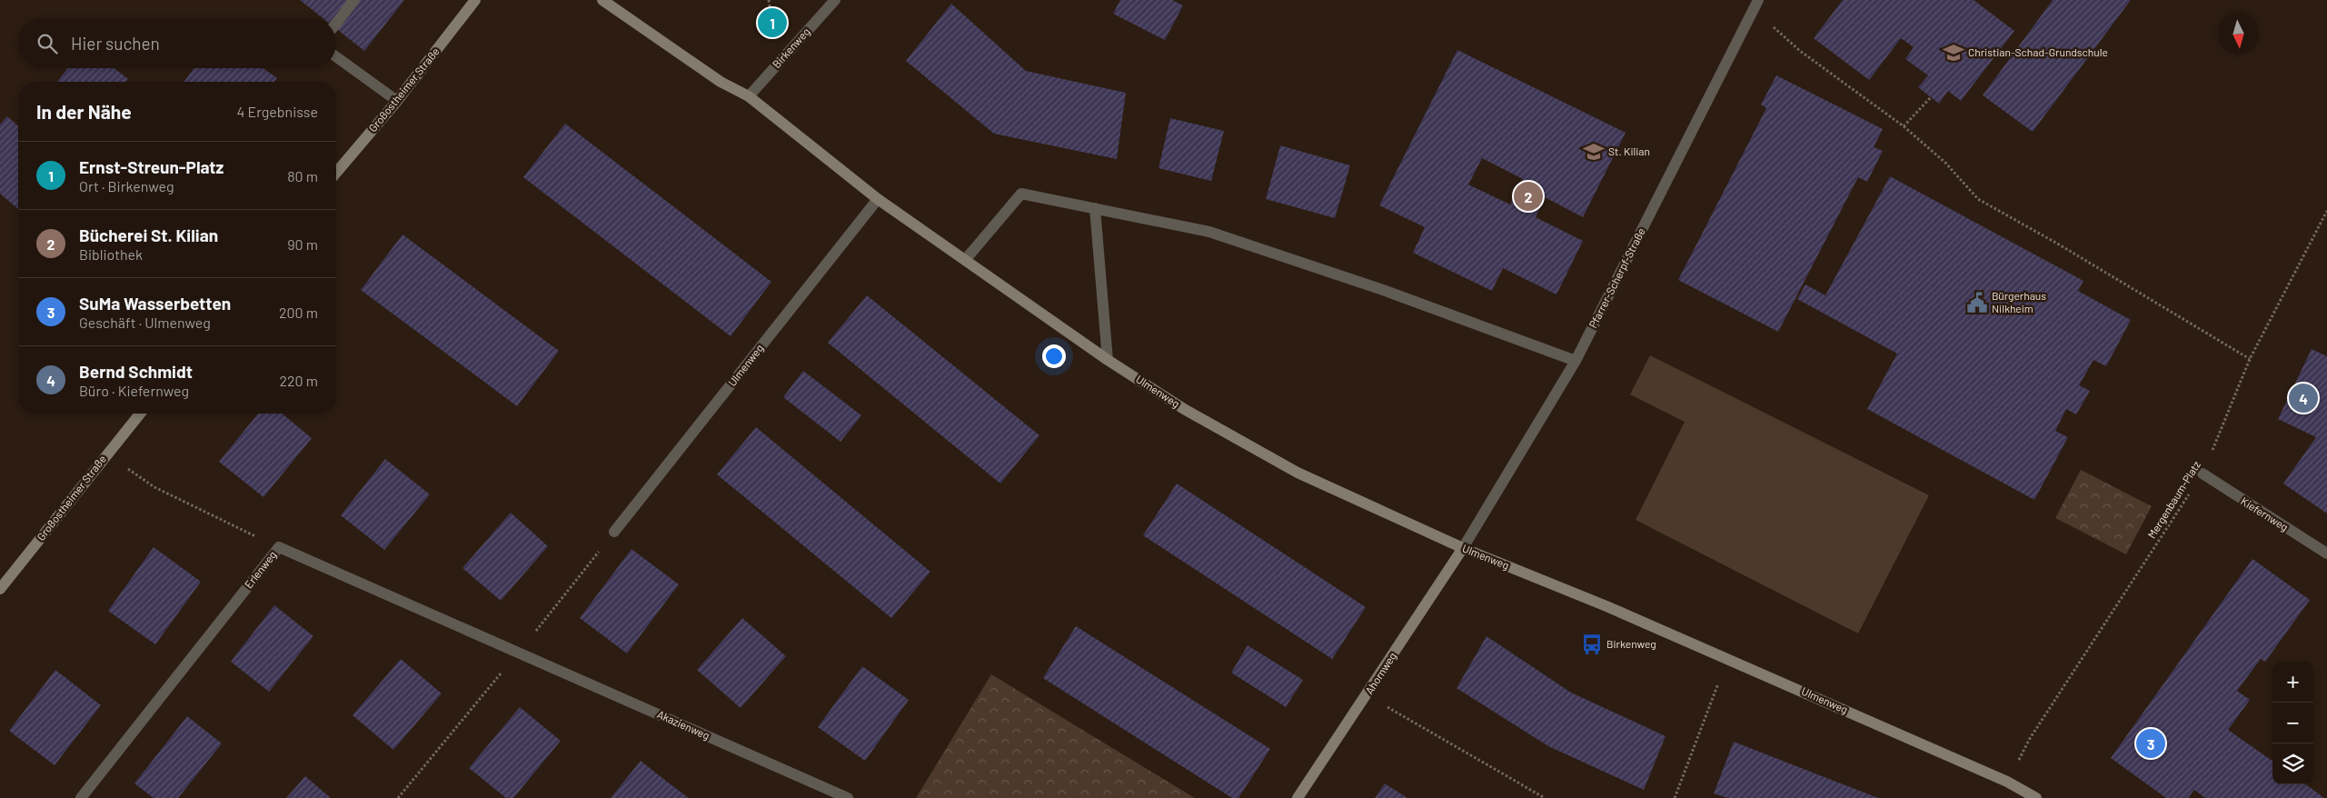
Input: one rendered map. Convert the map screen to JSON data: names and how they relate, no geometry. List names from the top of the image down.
{
  "streets": {
    "street": [
      "Birkenweg",
      "Großostheimer Straße",
      "Pfarrer-Scherpf-Straße",
      "Ulmenweg",
      "Kiefernweg",
      "Erlenweg",
      "Ahornweg",
      "Akazienweg"
    ],
    "path": ["Mergenbaum-Platz"]
  },
  "crossings": [
    ["Birkenweg", "Ulmenweg"],
    ["Pfarrer-Scherpf-Straße", "Ulmenweg"],
    ["Pfarrer-Scherpf-Straße", "Ahornweg"],
    ["Ulmenweg", "Mergenbaum-Platz"],
    ["Ulmenweg", "Ahornweg"],
    ["Mergenbaum-Platz", "Kiefernweg"],
    ["Erlenweg", "Akazienweg"]
  ],
  "places": {
    "school or university": ["Christian-Schad-Grundschule", "St. Kilian"],
    "public building": ["Bürgerhaus Nilkheim"],
    "bus stop": ["Birkenweg"]
  },
  "north": "bottom",
  "page": {
    "pins": [
      "1",
      "2",
      "4",
      "3"
    ],
    "search": "Hier suchen",
    "heading": ["In der Nähe", "4 Ergebnisse"],
    "list": [
      {
        "mark": "1",
        "name": "Ernst-Streun-Platz",
        "note": "Ort · Birkenweg",
        "value": "80 m"
      },
      {
        "mark": "2",
        "name": "Bücherei St. Kilian",
        "note": "Bibliothek",
        "value": "90 m"
      },
      {
        "mark": "3",
        "name": "SuMa Wasserbetten",
        "note": "Geschäft · Ulmenweg",
        "value": "200 m"
      },
      {
        "mark": "4",
        "name": "Bernd Schmidt",
        "note": "Büro · Kiefernweg",
        "value": "220 m"
      }
    ],
    "map_buttons": ["+", "−"]
  }
}
